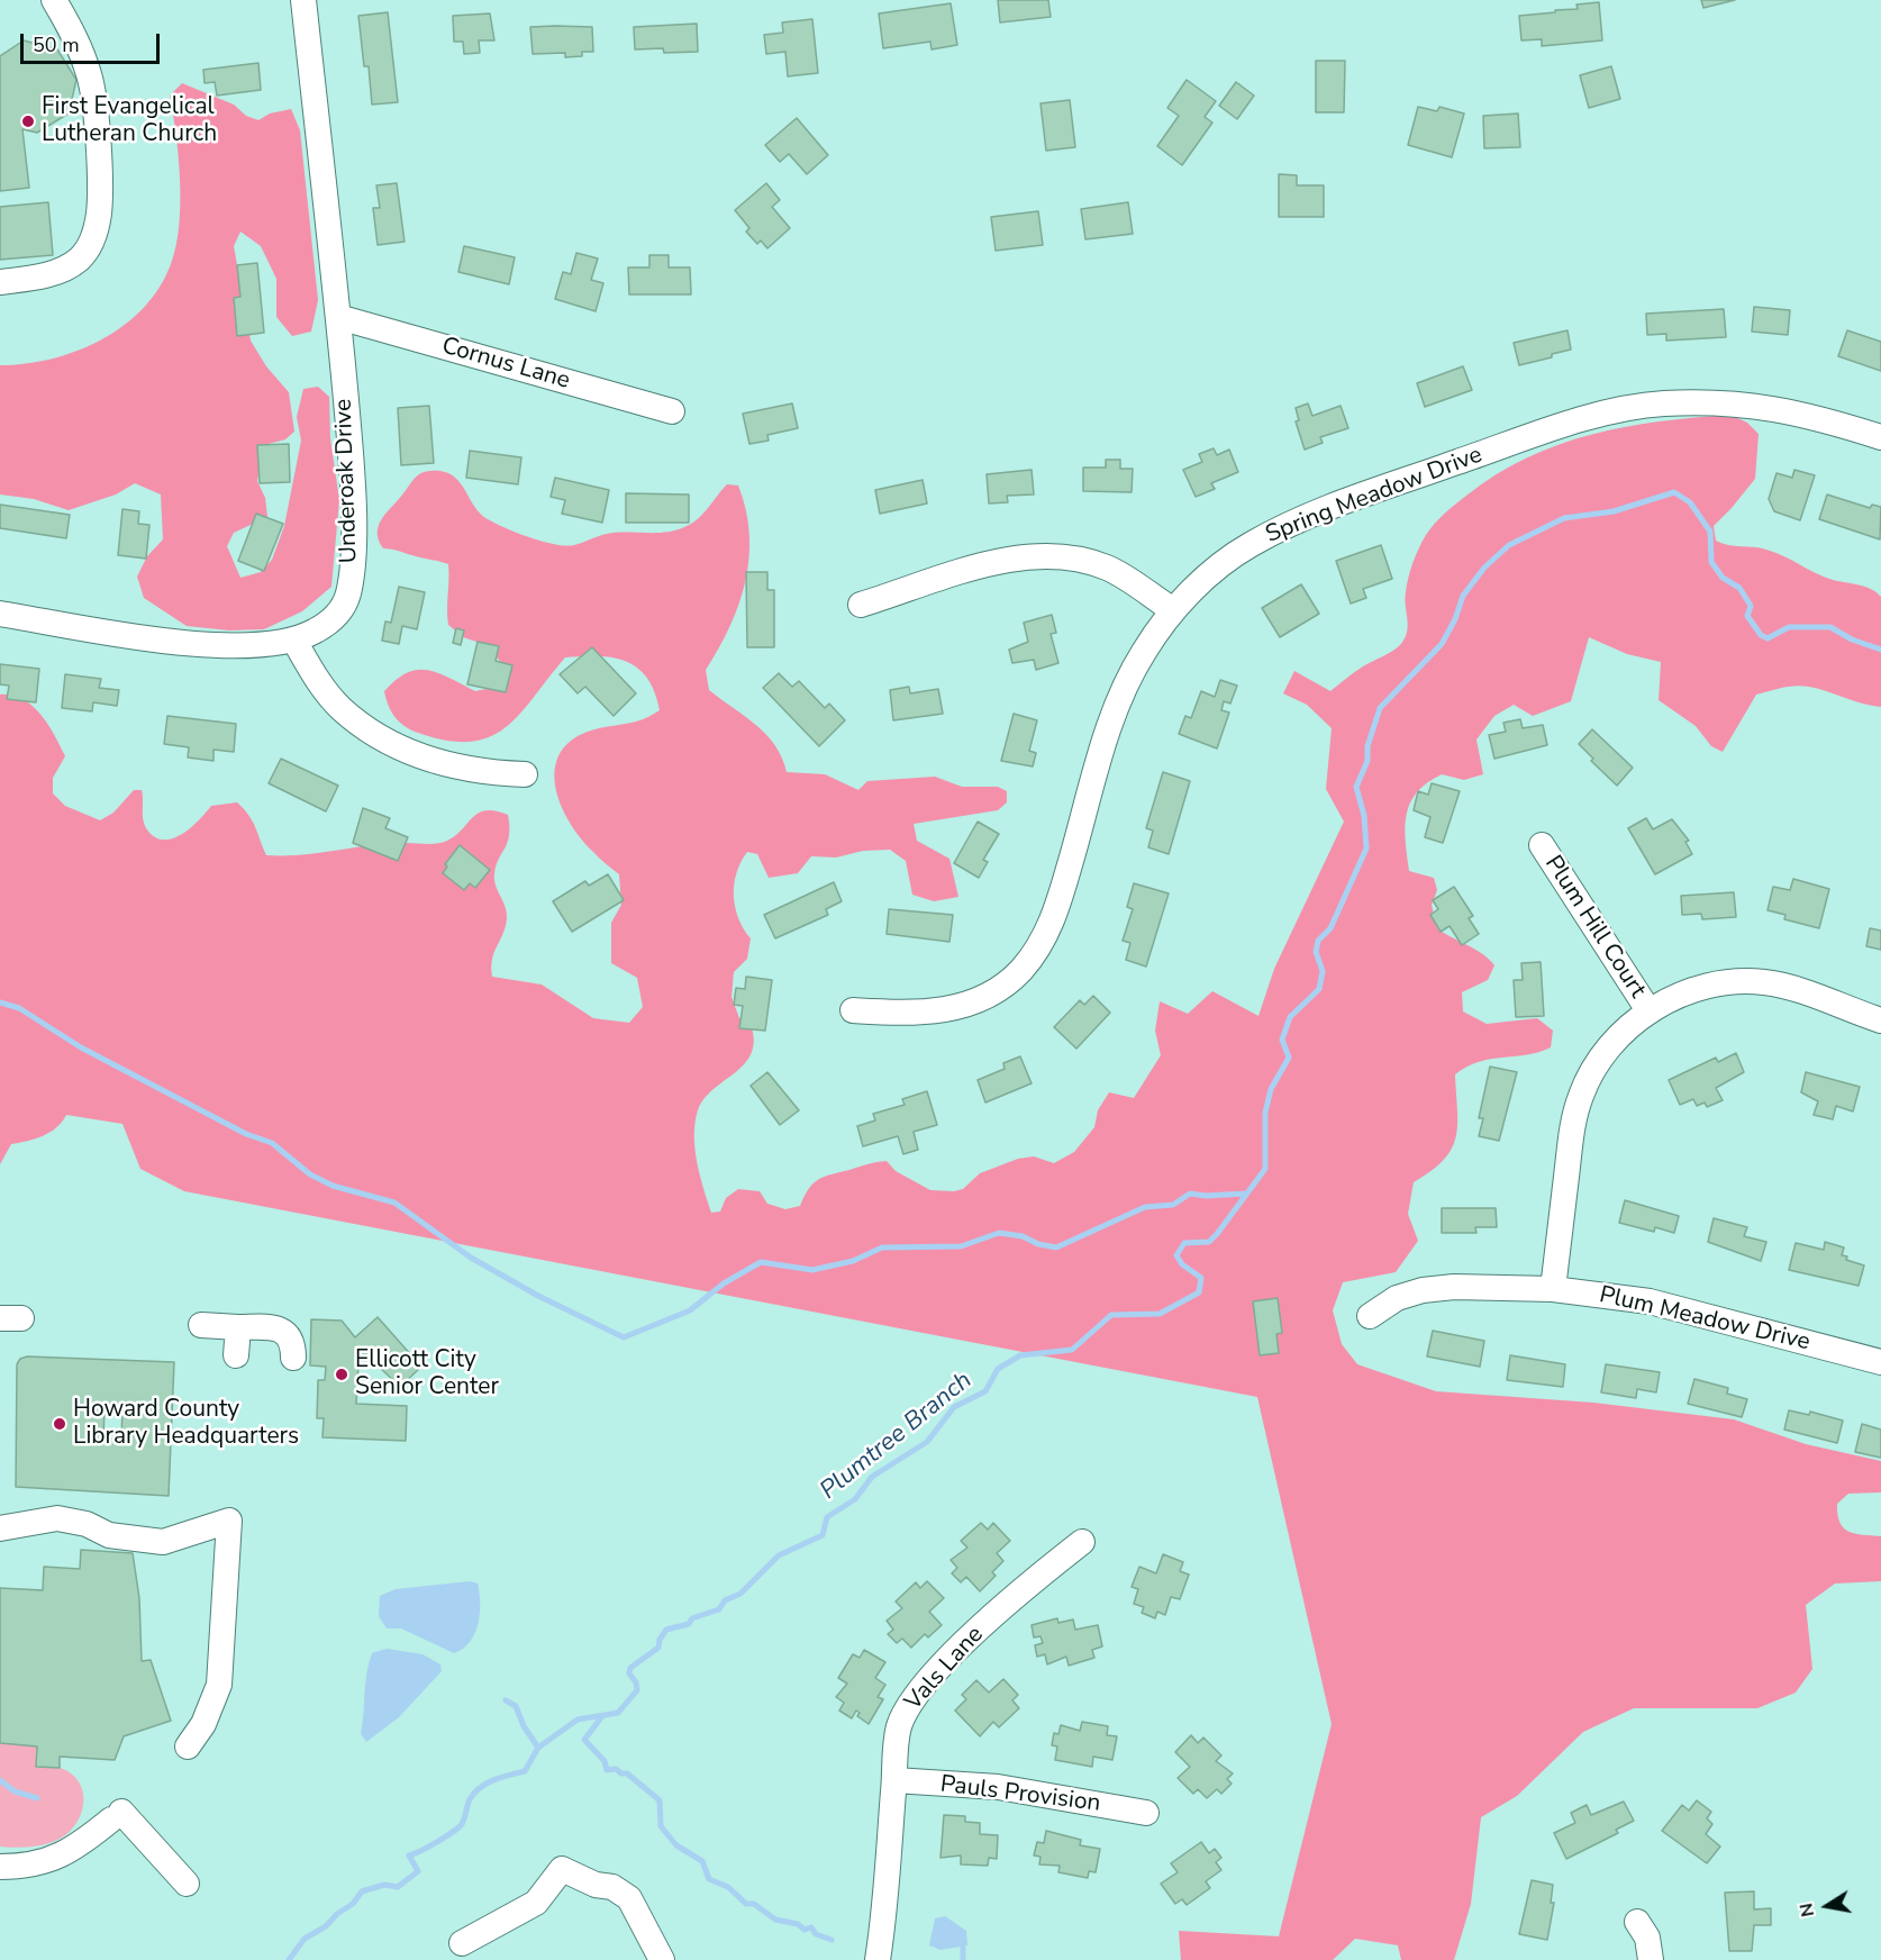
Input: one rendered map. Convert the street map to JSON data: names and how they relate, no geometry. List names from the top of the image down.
{
  "streets": {
    "street": [
      "Cornus Lane",
      "Underoak Drive",
      "Spring Meadow Drive",
      "Plum Hill Court",
      "Plum Meadow Drive",
      "Vals Lane",
      "Pauls Provision"
    ]
  },
  "crossings": [
    ["Cornus Lane", "Underoak Drive"],
    ["Vals Lane", "Pauls Provision"]
  ],
  "water": ["Plumtree Branch"],
  "places": ["First Evangelical Lutheran Church", "Ellicott City Senior Center", "Howard County Library Headquarters"],
  "scale_bar": "50 m",
  "north": "left"
}
